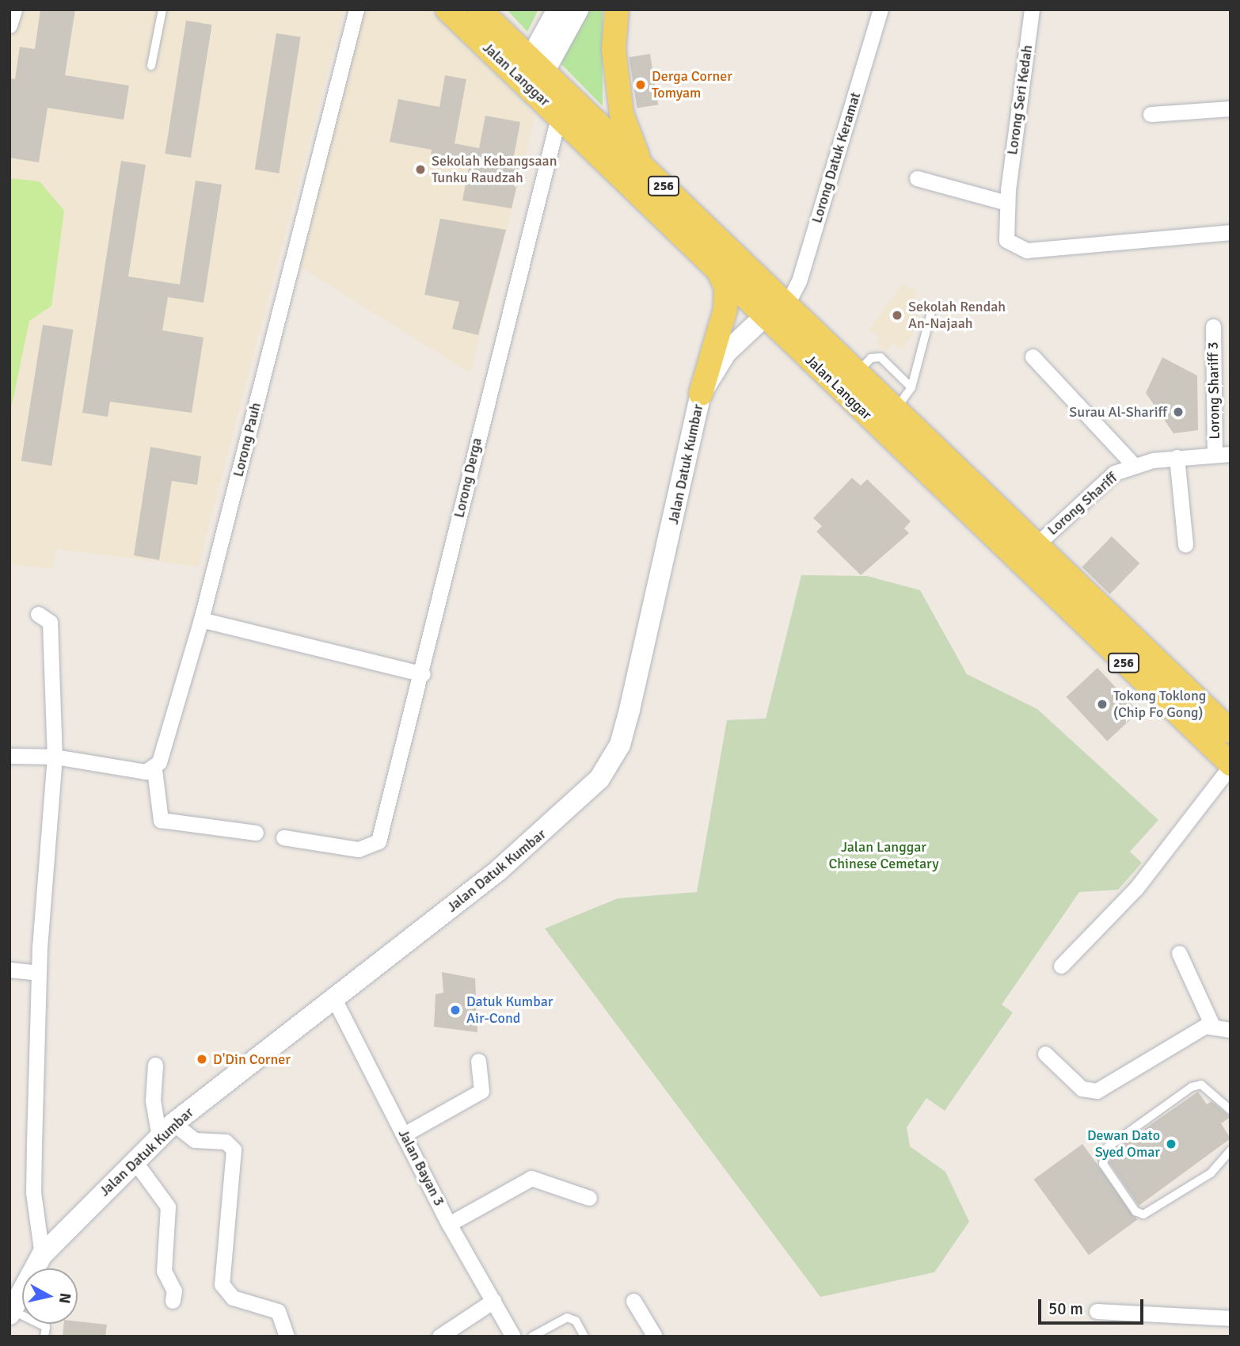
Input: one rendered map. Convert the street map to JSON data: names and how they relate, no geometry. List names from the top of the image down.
{
  "streets": {
    "main road": ["Jalan Langgar", "256", "Jalan Datuk Kumbar"],
    "street": [
      "Lorong Seri Kedah",
      "Lorong Datuk Keramat",
      "Lorong Shariff 3",
      "Lorong Pauh",
      "Lorong Derga",
      "Lorong Shariff",
      "Jalan Bayan 3"
    ]
  },
  "crossings": [
    ["Jalan Langgar", "Lorong Datuk Keramat"],
    ["Jalan Langgar", "Jalan Datuk Kumbar"],
    ["Jalan Langgar", "Lorong Derga"],
    ["Jalan Langgar", "Lorong Shariff"],
    ["Lorong Datuk Keramat", "Jalan Datuk Kumbar"],
    ["Lorong Shariff 3", "Lorong Shariff"],
    ["Jalan Datuk Kumbar", "Jalan Bayan 3"]
  ],
  "parks": ["Jalan Langgar Chinese Cemetary"],
  "places": [
    "Derga Corner Tomyam",
    "Sekolah Kebangsaan Tunku Raudzah",
    "Sekolah Rendah An-Najaah",
    "Surau Al-Shariff",
    "Tokong Toklong (Chip Fo Gong)",
    "Datuk Kumbar Air-Cond",
    "D'Din Corner",
    "Dewan Dato Syed Omar"
  ],
  "scale_bar": "50 m",
  "north": "right"
}
